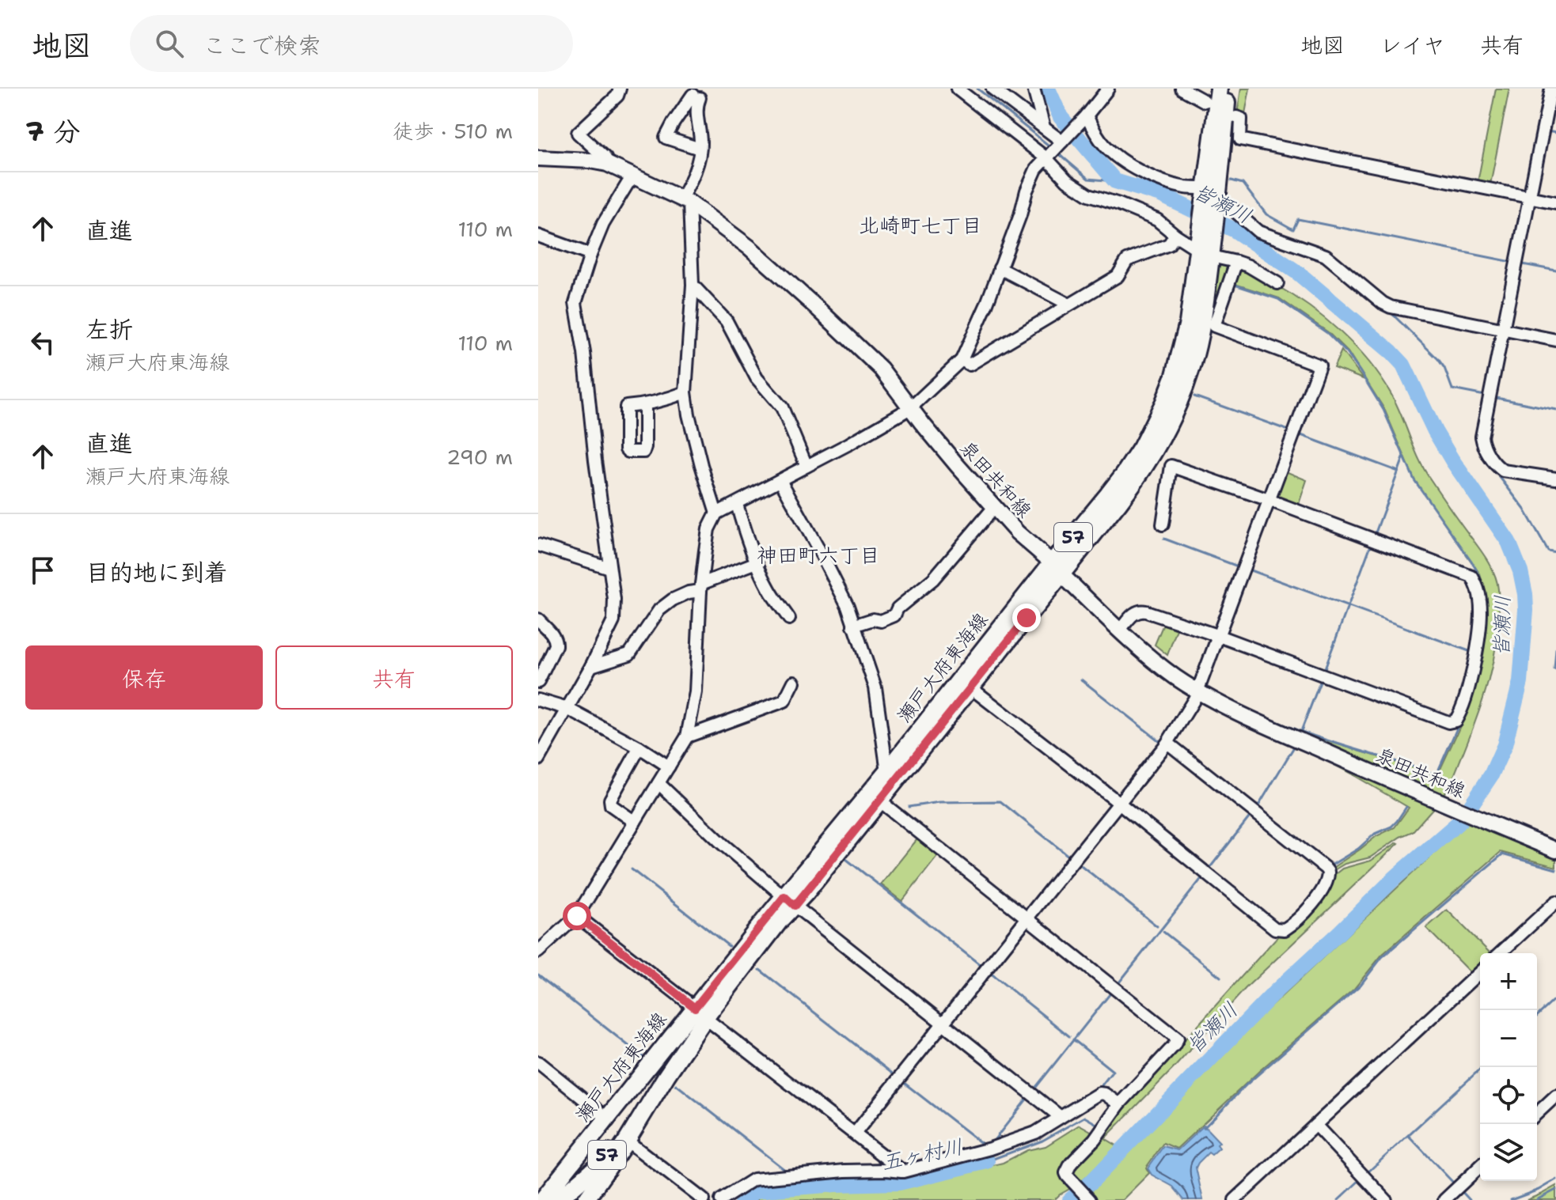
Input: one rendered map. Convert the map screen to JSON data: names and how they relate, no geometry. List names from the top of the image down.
{
  "streets": {
    "main road": ["泉田共和線", "57", "瀬戸大府東海線"]
  },
  "crossings": [
    ["泉田共和線", "瀬戸大府東海線"],
    ["57", "瀬戸大府東海線"]
  ],
  "districts": ["北崎町七丁目", "神田町六丁目"],
  "water": ["皆瀬川", "五ヶ村川"],
  "page": {
    "header": "地図",
    "search": "ここで検索",
    "nav": ["地図", "レイヤ", "共有"],
    "heading": ["7 分", "徒歩 · 510 m"],
    "list": [
      ["直進", "110 m"],
      ["左折", "瀬戸大府東海線", "110 m"],
      ["直進", "瀬戸大府東海線", "290 m"],
      "目的地に到着"
    ],
    "buttons": ["保存", "共有"],
    "map_buttons": ["+", "−"]
  }
}
